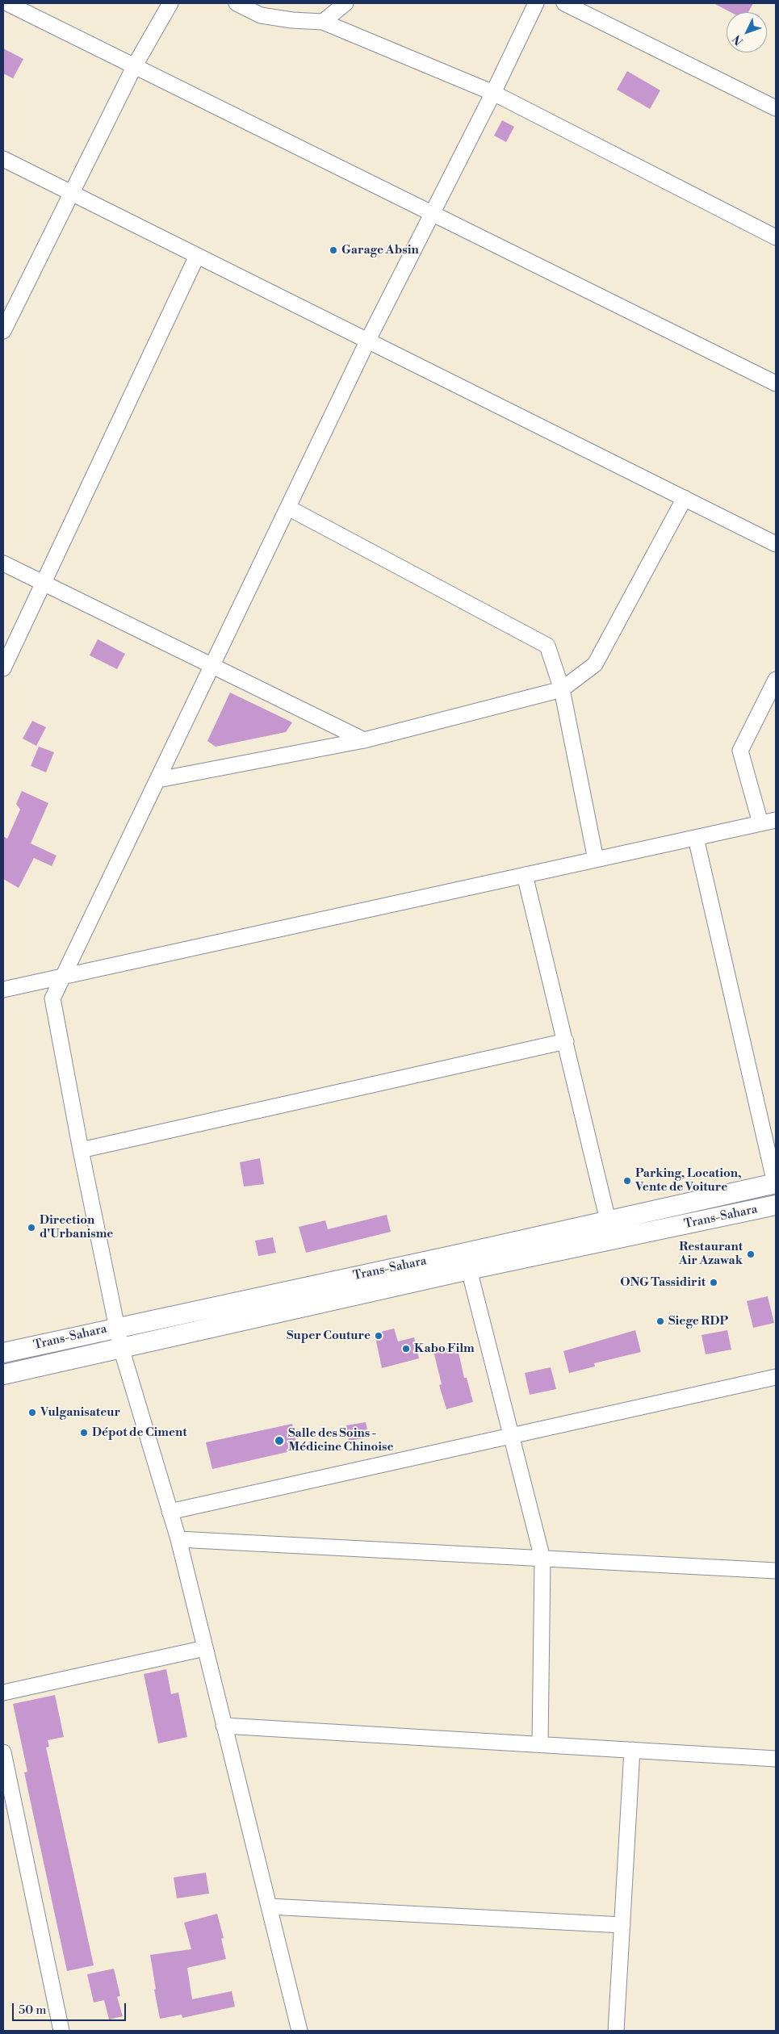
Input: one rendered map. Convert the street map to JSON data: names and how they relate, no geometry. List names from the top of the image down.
{
  "streets": {
    "main road": ["Trans-Sahara"]
  },
  "places": [
    "Garage Absin",
    "Parking, Location, Vente de Voiture",
    "Direction d'Urbanisme",
    "Restaurant Air Azawak",
    "ONG Tassidirit",
    "Siege RDP",
    "Super Couture",
    "Kabo Film",
    "Vulganisateur",
    "Dépot de Ciment",
    "Salle des Soins - Médicine Chinoise"
  ],
  "scale_bar": "50 m",
  "north": "bottom left"
}
